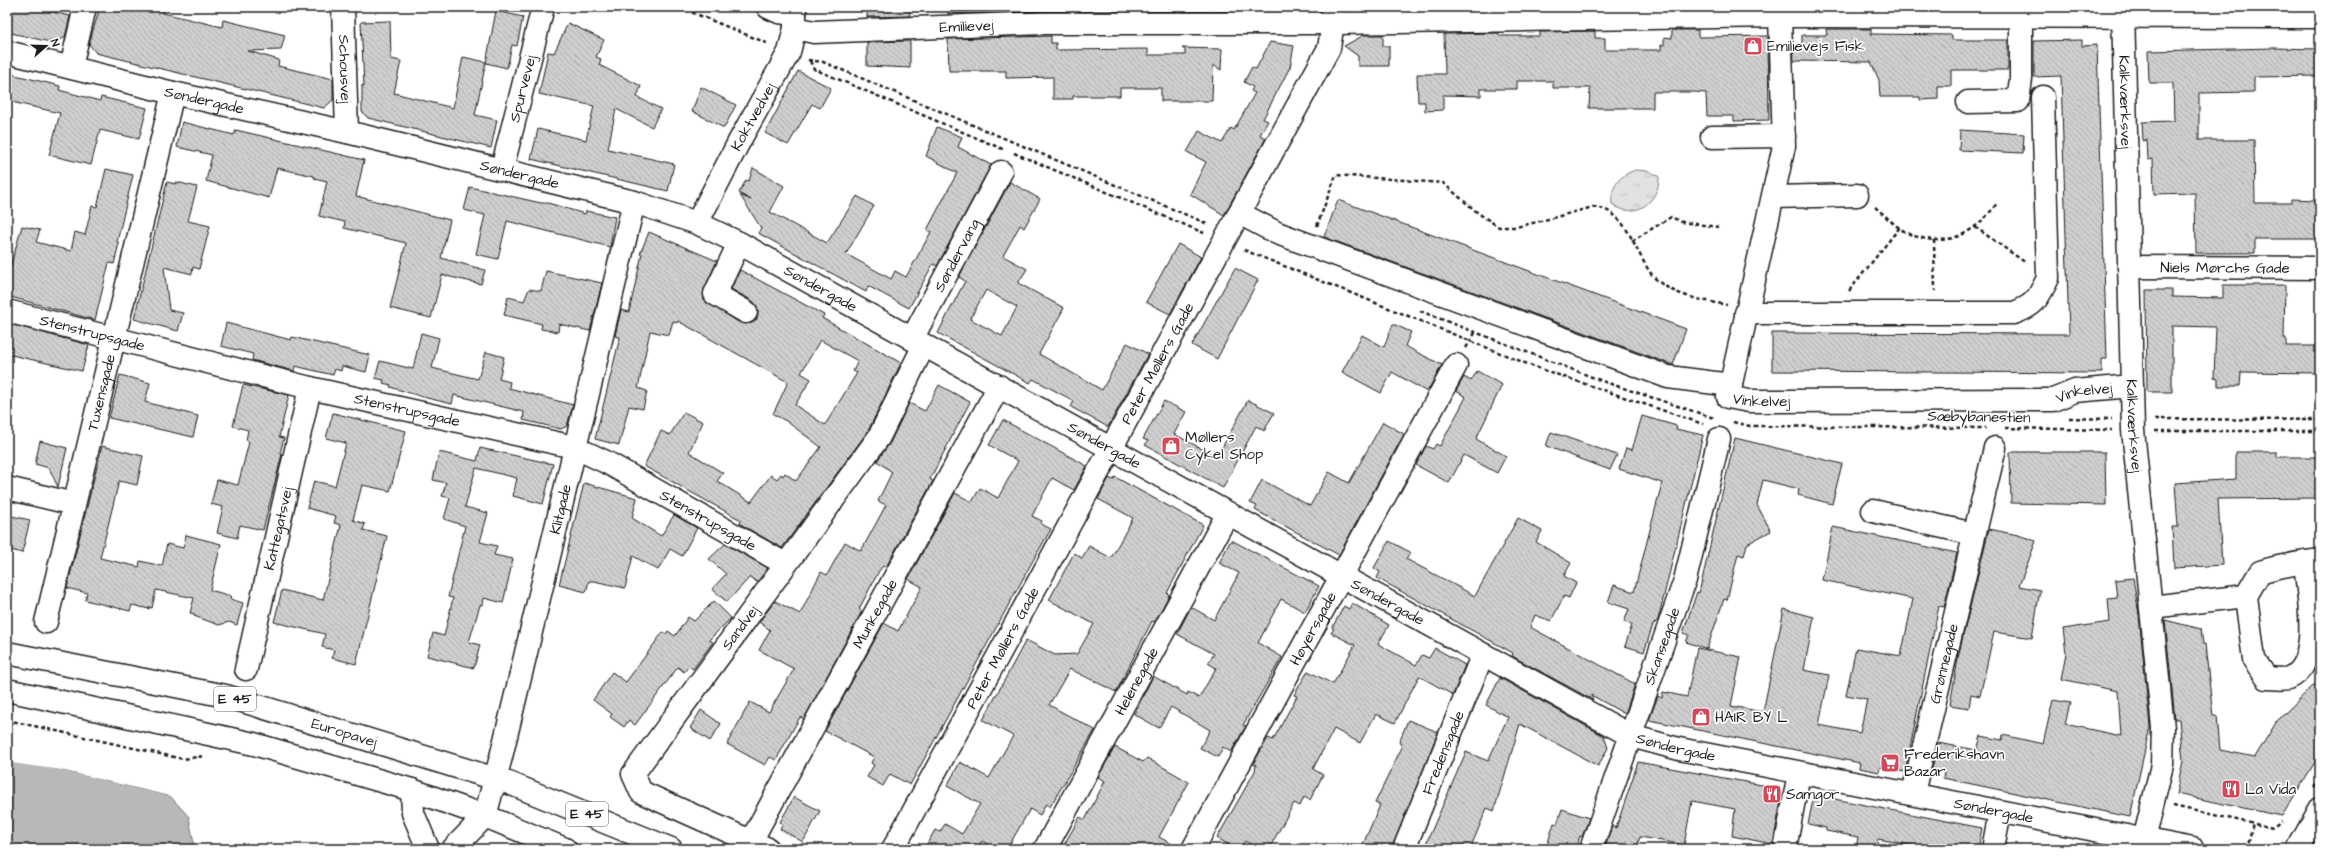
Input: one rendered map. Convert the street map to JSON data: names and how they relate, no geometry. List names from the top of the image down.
{
  "streets": {
    "street": [
      "Emilievej",
      "Schousvej",
      "Spurvevej",
      "Søndergade",
      "Kalkværksvej",
      "Koktvedvej",
      "Søndervang",
      "Niels Mørchs Gade",
      "Stenstrupsgade",
      "Peter Møllers Gade",
      "Tuxensgade",
      "Vinkelvej",
      "Klitgade",
      "Kattegatsvej",
      "Munkegade",
      "Sandvej",
      "Høyersgade",
      "Skansegade",
      "Grønnegade",
      "Helenegade",
      "E 45",
      "Europavej",
      "Fredensgade"
    ],
    "path": ["Sæbybanestien"]
  },
  "crossings": [
    ["Emilievej", "Kalkværksvej"],
    ["Emilievej", "Koktvedvej"],
    ["Emilievej", "Peter Møllers Gade"],
    ["Emilievej", "Vinkelvej"],
    ["Schousvej", "Søndergade"],
    ["Spurvevej", "Søndergade"],
    ["Søndergade", "Kalkværksvej"],
    ["Søndergade", "Koktvedvej"],
    ["Søndergade", "Søndervang"],
    ["Søndergade", "Peter Møllers Gade"],
    ["Søndergade", "Tuxensgade"],
    ["Søndergade", "Klitgade"],
    ["Søndergade", "Munkegade"],
    ["Søndergade", "Sandvej"],
    ["Søndergade", "Høyersgade"],
    ["Søndergade", "Skansegade"],
    ["Søndergade", "Grønnegade"],
    ["Søndergade", "Helenegade"],
    ["Søndergade", "Fredensgade"],
    ["Kalkværksvej", "Niels Mørchs Gade"],
    ["Kalkværksvej", "Vinkelvej"],
    ["Kalkværksvej", "Sæbybanestien"],
    ["Søndervang", "Sandvej"],
    ["Stenstrupsgade", "Tuxensgade"],
    ["Stenstrupsgade", "Klitgade"],
    ["Stenstrupsgade", "Kattegatsvej"],
    ["Stenstrupsgade", "Sandvej"],
    ["Sæbybanestien", "Skansegade"],
    ["Sæbybanestien", "Grønnegade"],
    ["Klitgade", "E 45"],
    ["Klitgade", "Europavej"],
    ["Munkegade", "Sandvej"]
  ],
  "places": {
    "shop": ["Emilievejs Fisk", "Møllers Cykel Shop", "HAIR BY L"],
    "supermarket": ["Frederikshavn Bazar"],
    "restaurant": ["La Vida", "Samgor"]
  },
  "north": "right"
}
